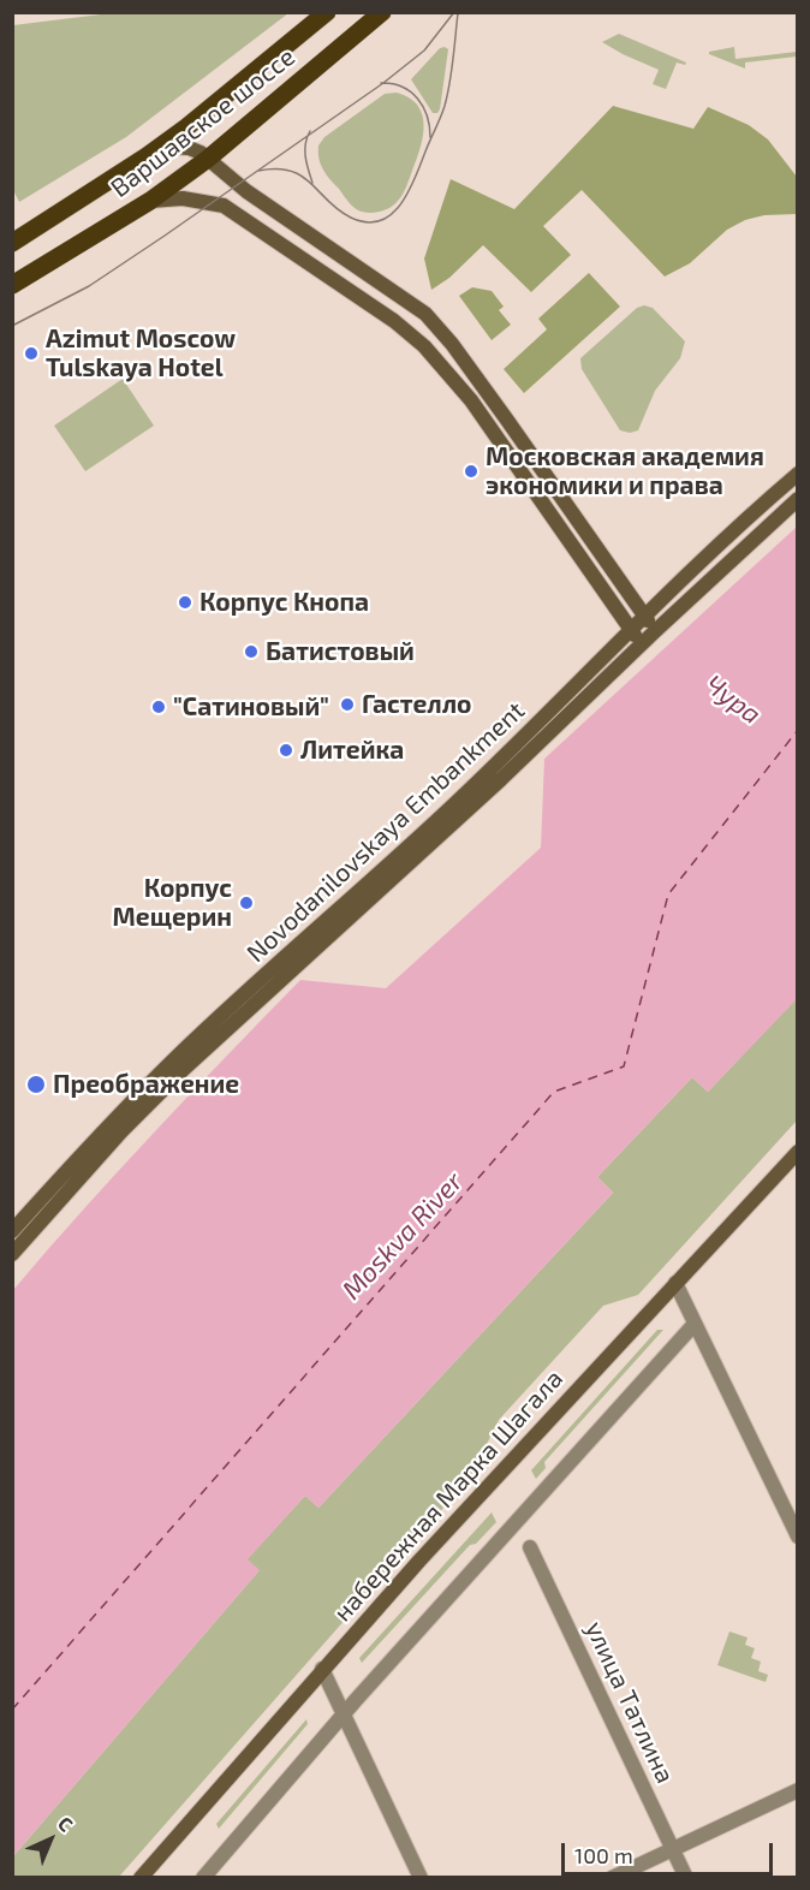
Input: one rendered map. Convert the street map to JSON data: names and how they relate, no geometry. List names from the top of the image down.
{
  "streets": {
    "main road": ["Варшавское шоссе", "Novodanilovskaya Embankment", "набережная Марка Шагала"],
    "street": ["улица Татлина"]
  },
  "water": ["Чура", "Moskva River"],
  "places": [
    "Azimut Moscow Tulskaya Hotel",
    "Московская академия экономики и права",
    "Корпус Кнопа",
    "Батистовый",
    "Гастелло",
    "\"Сатиновый\"",
    "Литейка",
    "Корпус Мещерин",
    "Преображение"
  ],
  "scale_bar": "100 m",
  "north": "top right"
}
